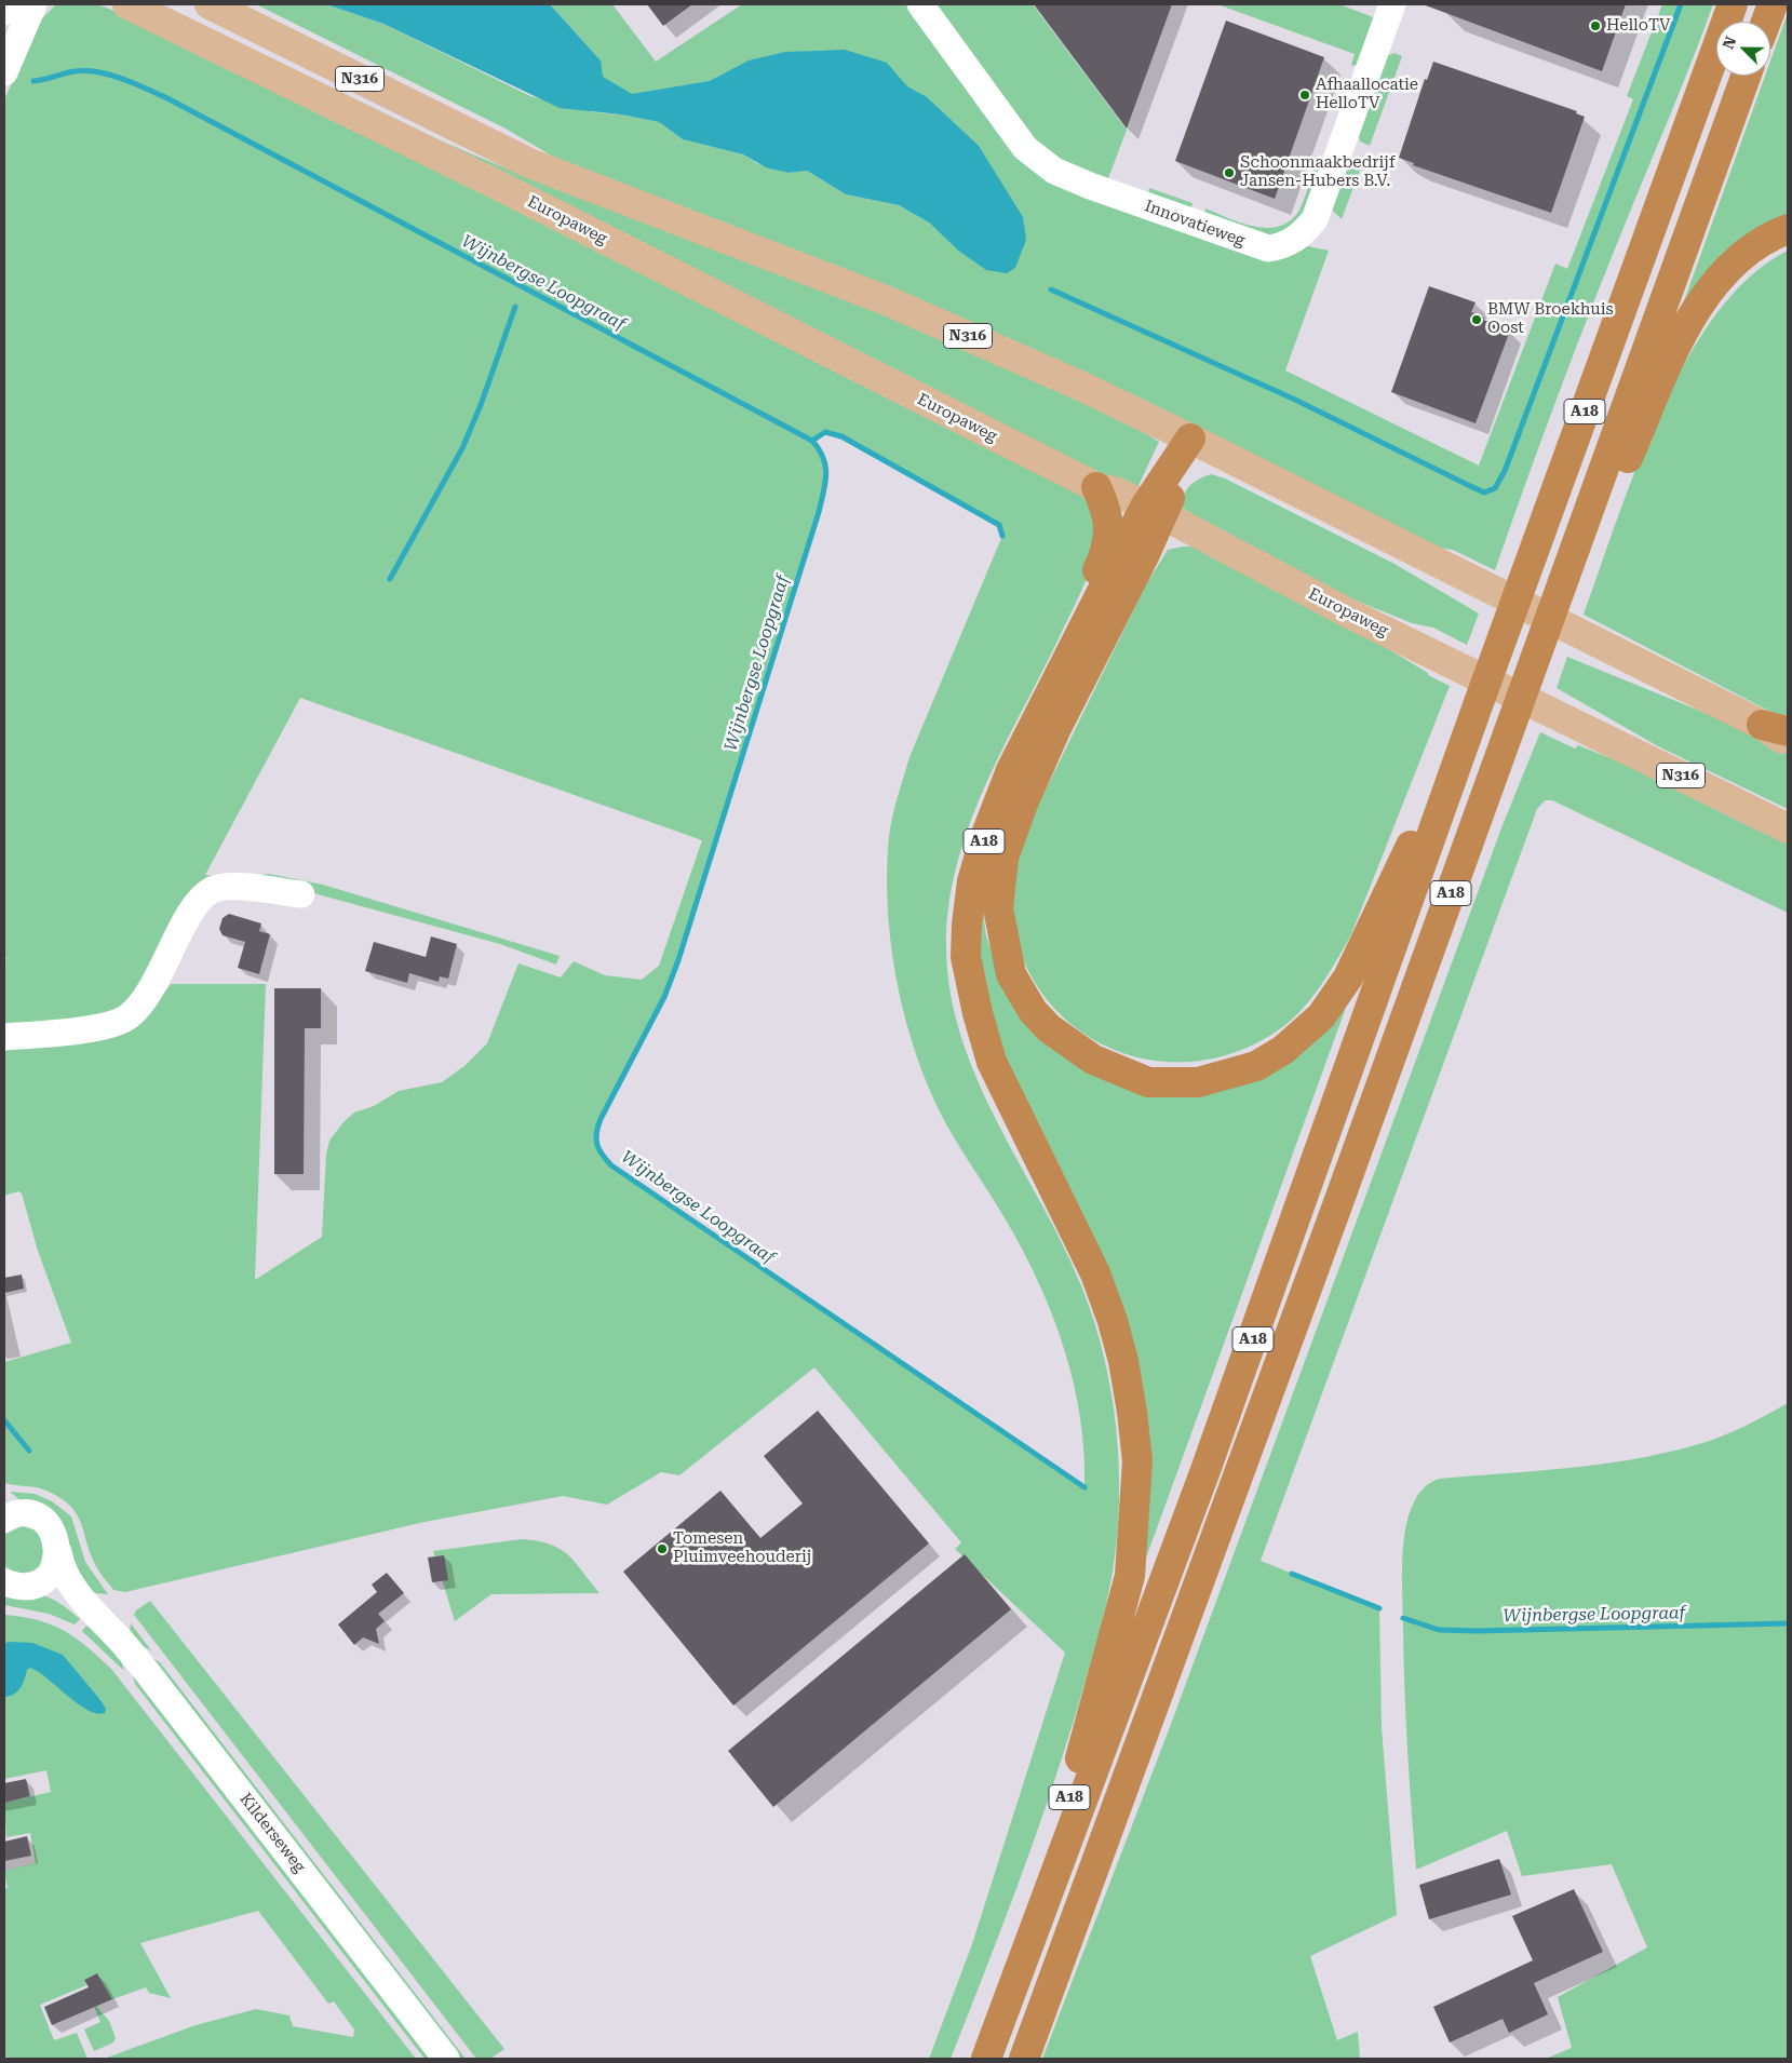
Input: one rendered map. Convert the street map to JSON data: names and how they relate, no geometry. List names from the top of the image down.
{
  "streets": {
    "highway": ["A18"],
    "main road": ["N316", "Europaweg"],
    "street": ["Innovatieweg", "Kilderseweg"]
  },
  "crossings": [
    ["N316", "A18"],
    ["Europaweg", "A18"]
  ],
  "water": ["Wijnbergse Loopgraaf"],
  "places": [
    "HelloTV",
    "Afhaallocatie HelloTV",
    "Schoonmaakbedrijf Jansen-Hubers B.V.",
    "BMW Broekhuis Oost",
    "Tomesen Pluimveehouderij"
  ],
  "north": "top left"
}
